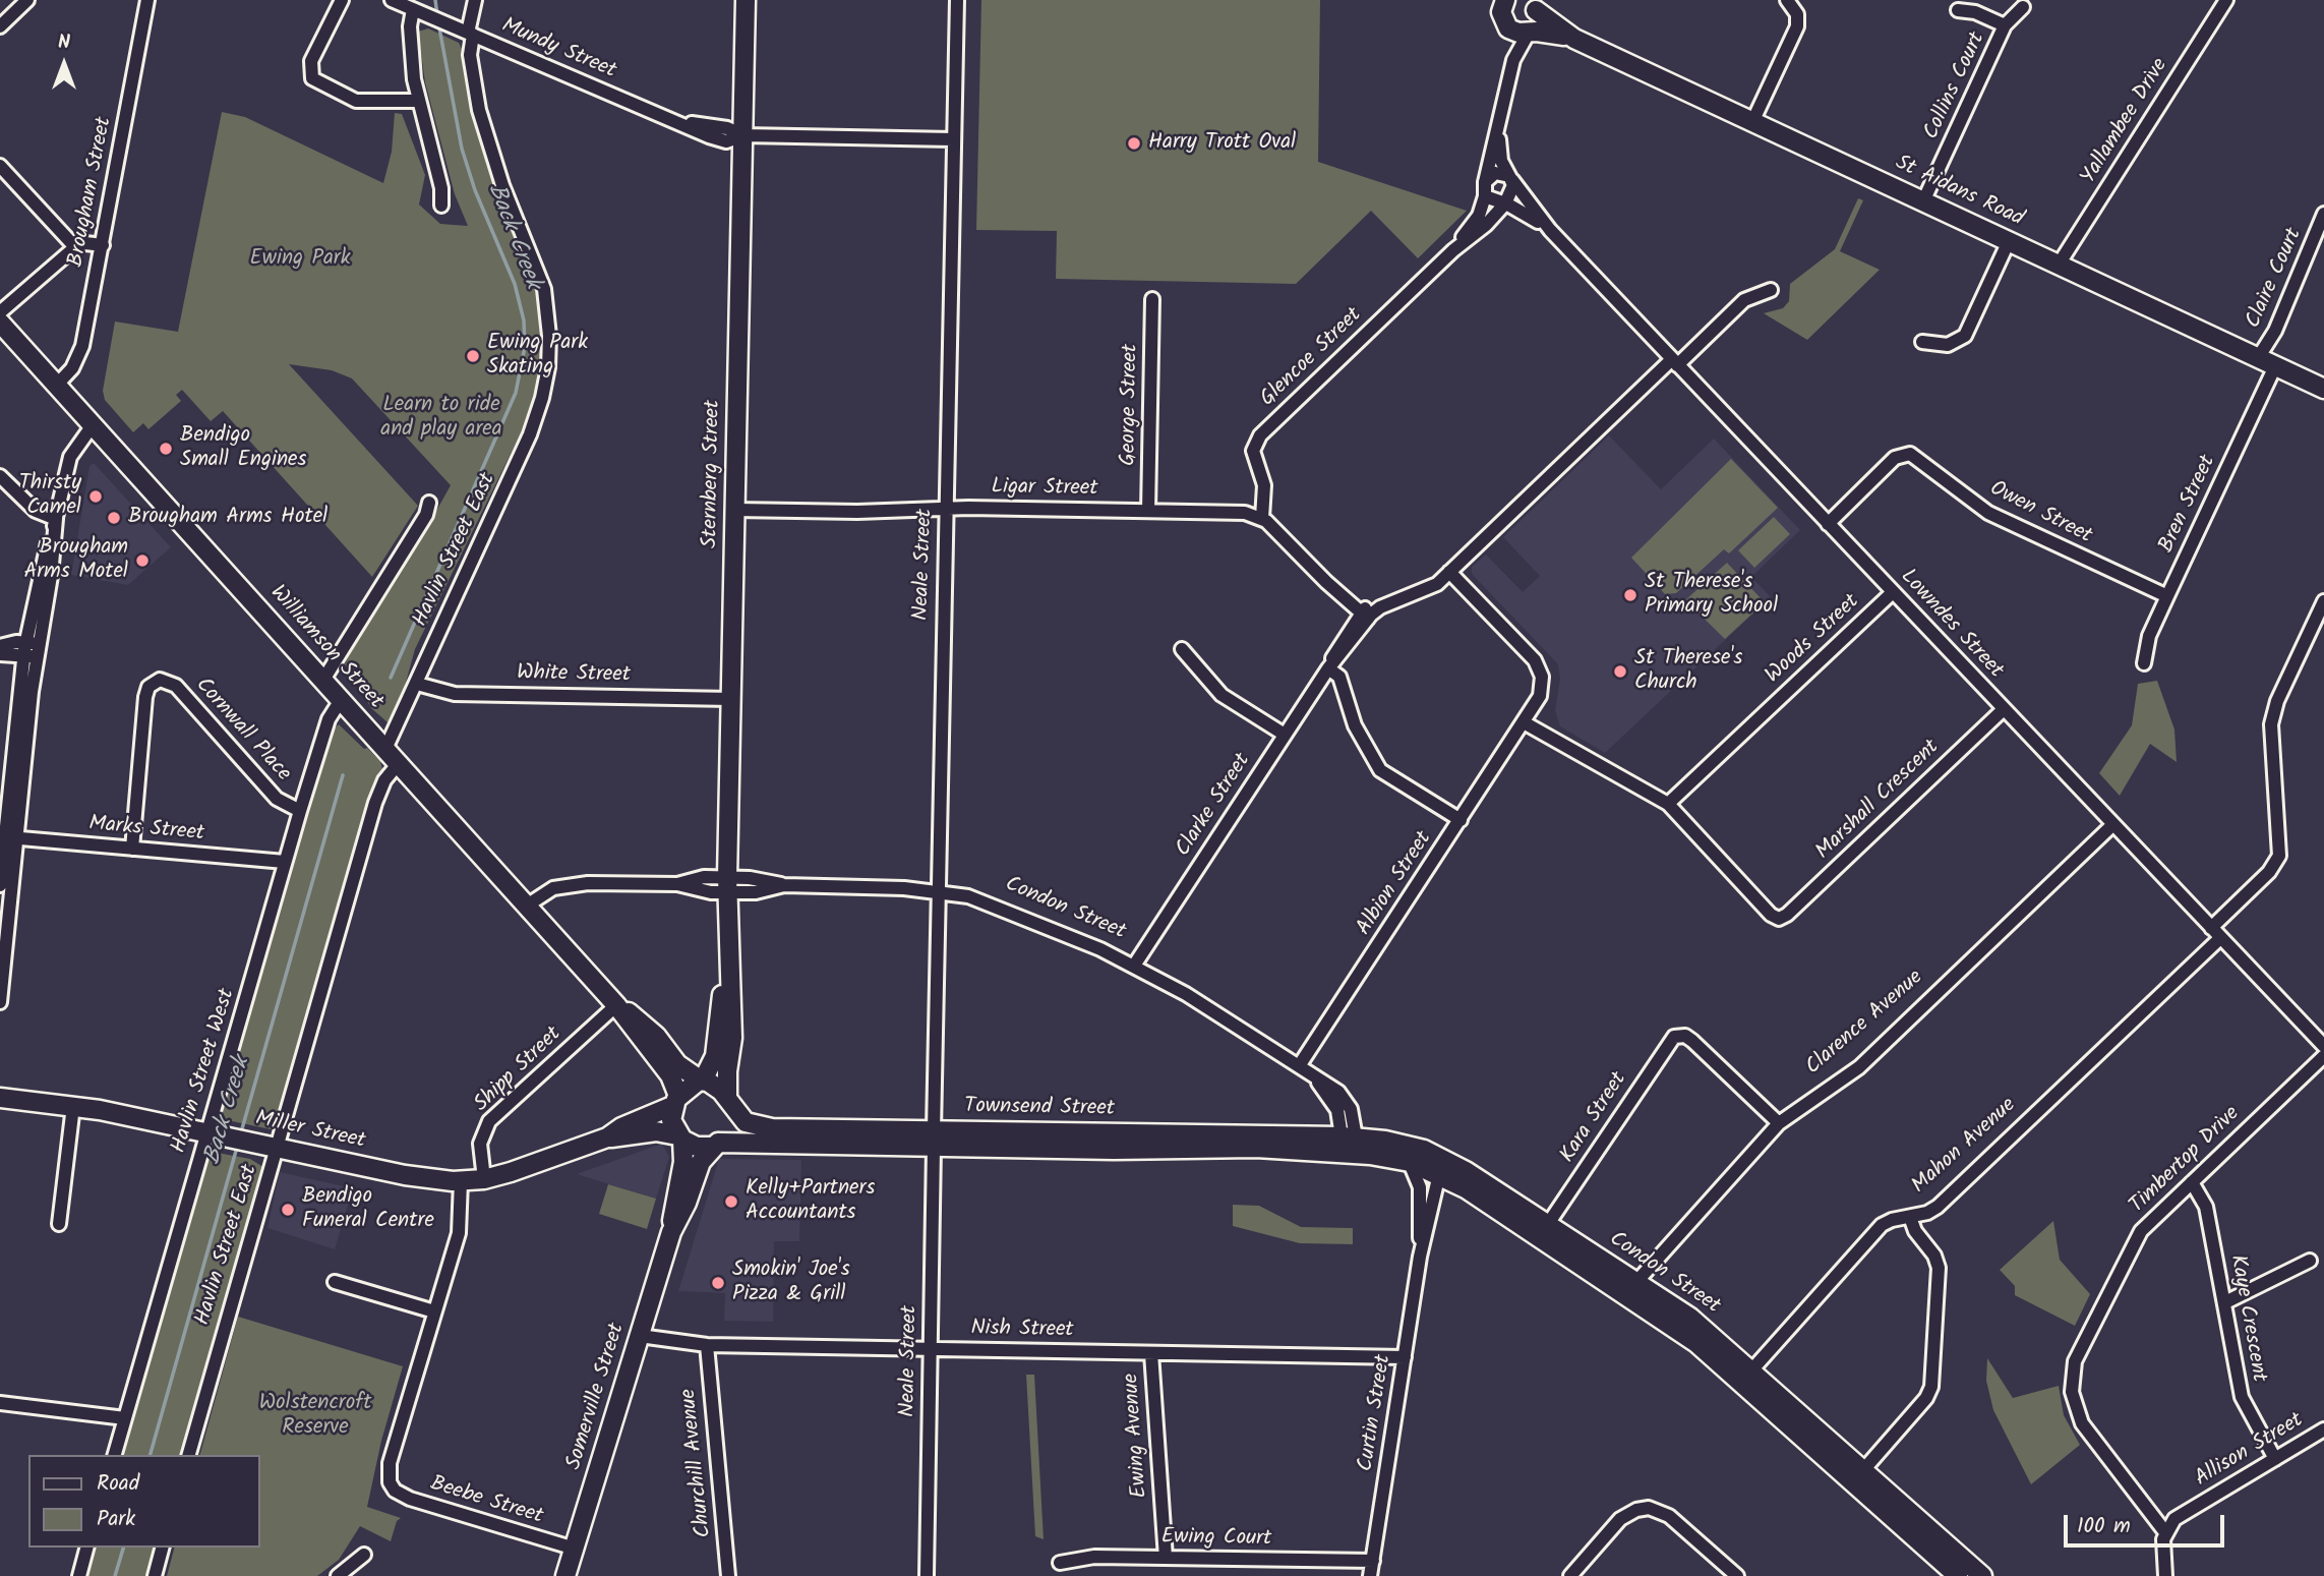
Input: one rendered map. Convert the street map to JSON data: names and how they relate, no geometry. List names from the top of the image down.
{
  "streets": {
    "street": [
      "Mundy Street",
      "Collins Court",
      "Yallambee Drive",
      "Brougham Street",
      "St Aidans Road",
      "Claire Court",
      "Glencoe Street",
      "George Street",
      "Sternberg Street",
      "Ligar Street",
      "Bren Street",
      "Owen Street",
      "Havlin Street East",
      "Neale Street",
      "Lowndes Street",
      "Woods Street",
      "Williamson Street",
      "White Street",
      "Cornwall Place",
      "Marshall Crescent",
      "Clarke Street",
      "Marks Street",
      "Albion Street",
      "Condon Street",
      "Clarence Avenue",
      "Shipp Street",
      "Havlin Street West",
      "Townsend Street",
      "Kara Street",
      "Miller Street",
      "Mahon Avenue",
      "Timbertop Drive",
      "Kaye Crescent",
      "Nish Street",
      "Somerville Street",
      "Curtin Street",
      "Ewing Avenue",
      "Allison Street",
      "Churchill Avenue",
      "Beebe Street",
      "Ewing Court"
    ]
  },
  "crossings": [
    ["Mundy Street", "Sternberg Street"],
    ["Mundy Street", "Havlin Street East"],
    ["Mundy Street", "Neale Street"],
    ["Collins Court", "St Aidans Road"],
    ["Yallambee Drive", "St Aidans Road"],
    ["Brougham Street", "Williamson Street"],
    ["St Aidans Road", "Claire Court"],
    ["St Aidans Road", "Bren Street"],
    ["Glencoe Street", "Ligar Street"],
    ["Glencoe Street", "Lowndes Street"],
    ["George Street", "Ligar Street"],
    ["Sternberg Street", "Ligar Street"],
    ["Sternberg Street", "Williamson Street"],
    ["Sternberg Street", "White Street"],
    ["Sternberg Street", "Condon Street"],
    ["Sternberg Street", "Townsend Street"],
    ["Sternberg Street", "Miller Street"],
    ["Sternberg Street", "Somerville Street"],
    ["Ligar Street", "Neale Street"],
    ["Bren Street", "Owen Street"],
    ["Owen Street", "Lowndes Street"],
    ["Havlin Street East", "Williamson Street"],
    ["Havlin Street East", "White Street"],
    ["Havlin Street East", "Miller Street"],
    ["Neale Street", "Condon Street"],
    ["Neale Street", "Townsend Street"],
    ["Neale Street", "Nish Street"],
    ["Lowndes Street", "Woods Street"],
    ["Lowndes Street", "Marshall Crescent"],
    ["Lowndes Street", "Clarke Street"],
    ["Lowndes Street", "Clarence Avenue"],
    ["Lowndes Street", "Mahon Avenue"],
    ["Woods Street", "Marshall Crescent"],
    ["Williamson Street", "Condon Street"],
    ["Williamson Street", "Shipp Street"],
    ["Williamson Street", "Havlin Street West"],
    ["Williamson Street", "Townsend Street"],
    ["Williamson Street", "Miller Street"],
    ["Williamson Street", "Somerville Street"],
    ["Cornwall Place", "Marks Street"],
    ["Cornwall Place", "Havlin Street West"],
    ["Marshall Crescent", "Clarke Street"],
    ["Marshall Crescent", "Albion Street"],
    ["Clarke Street", "Albion Street"],
    ["Clarke Street", "Condon Street"],
    ["Marks Street", "Havlin Street West"],
    ["Albion Street", "Condon Street"],
    ["Condon Street", "Clarence Avenue"],
    ["Condon Street", "Townsend Street"],
    ["Condon Street", "Kara Street"],
    ["Condon Street", "Mahon Avenue"],
    ["Condon Street", "Curtin Street"],
    ["Clarence Avenue", "Kara Street"],
    ["Shipp Street", "Miller Street"],
    ["Havlin Street West", "Miller Street"],
    ["Townsend Street", "Miller Street"],
    ["Townsend Street", "Somerville Street"],
    ["Miller Street", "Somerville Street"],
    ["Timbertop Drive", "Kaye Crescent"],
    ["Timbertop Drive", "Allison Street"],
    ["Kaye Crescent", "Allison Street"],
    ["Nish Street", "Somerville Street"],
    ["Nish Street", "Curtin Street"],
    ["Nish Street", "Ewing Avenue"],
    ["Nish Street", "Churchill Avenue"],
    ["Somerville Street", "Beebe Street"],
    ["Curtin Street", "Ewing Court"],
    ["Ewing Avenue", "Ewing Court"]
  ],
  "water": ["Back Creek"],
  "parks": ["Ewing Park", "Learn to ride and play area", "Wolstencroft Reserve"],
  "places": [
    "Harry Trott Oval",
    "Ewing Park Skating",
    "Bendigo Small Engines",
    "Thirsty Camel",
    "Brougham Arms Hotel",
    "Brougham Arms Motel",
    "St Therese's Primary School",
    "St Therese's Church",
    "Kelly+Partners Accountants",
    "Bendigo Funeral Centre",
    "Smokin' Joe's Pizza & Grill"
  ],
  "legend": ["Road", "Park"],
  "scale_bar": "100 m",
  "north": "top"
}
